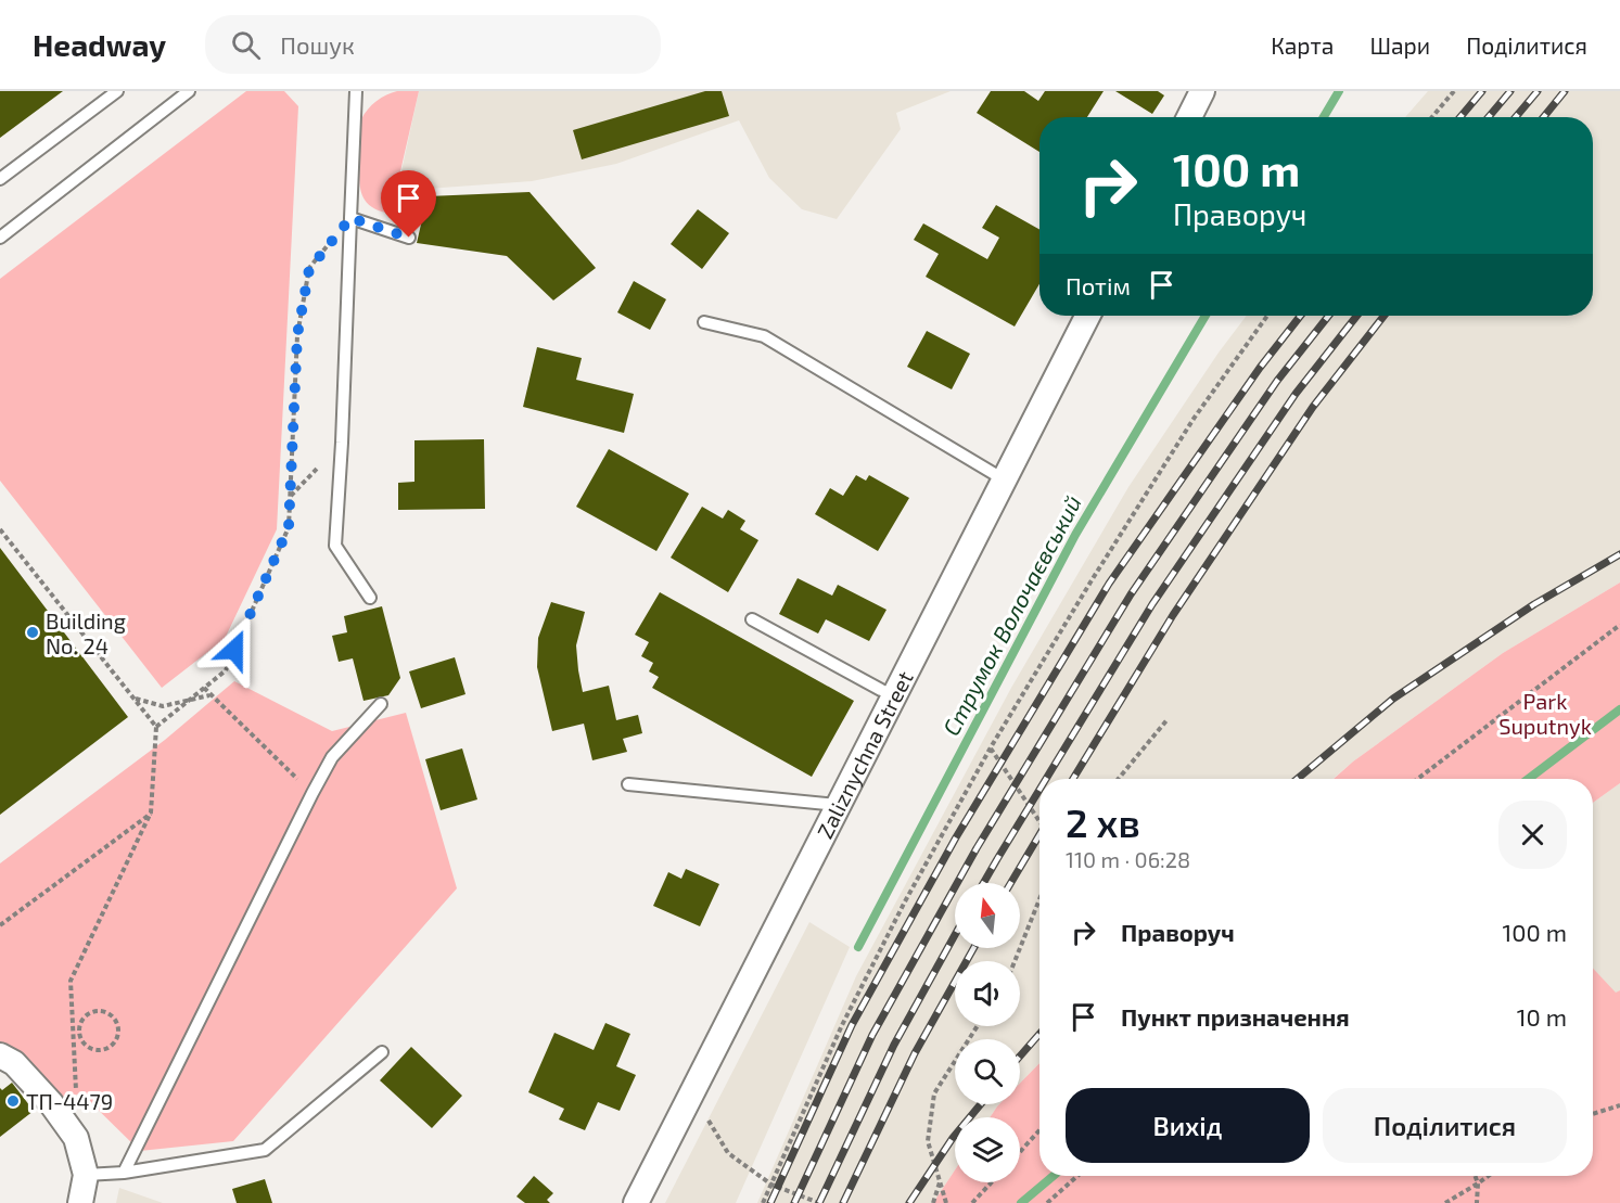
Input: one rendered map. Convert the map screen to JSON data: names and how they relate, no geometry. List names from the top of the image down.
{
  "streets": {
    "street": ["Zaliznychna Street"]
  },
  "water": ["Струмок Волочаєвський"],
  "parks": ["Park Suputnyk"],
  "places": ["Building No. 24", "ТП-4479"],
  "north": "top",
  "page": {
    "header": "Headway",
    "search": "Пошук",
    "nav": ["Карта", "Шари", "Поділитися"],
    "turn": ["100 m", "Праворуч"],
    "then": "Потім",
    "heading": ["2 хв", "110 m · 06:28"],
    "list": [
      {
        "name": "Праворуч",
        "value": "100 m"
      },
      {
        "name": "Пункт призначення",
        "value": "10 m"
      }
    ],
    "buttons": ["Вихід", "Поділитися"]
  }
}
